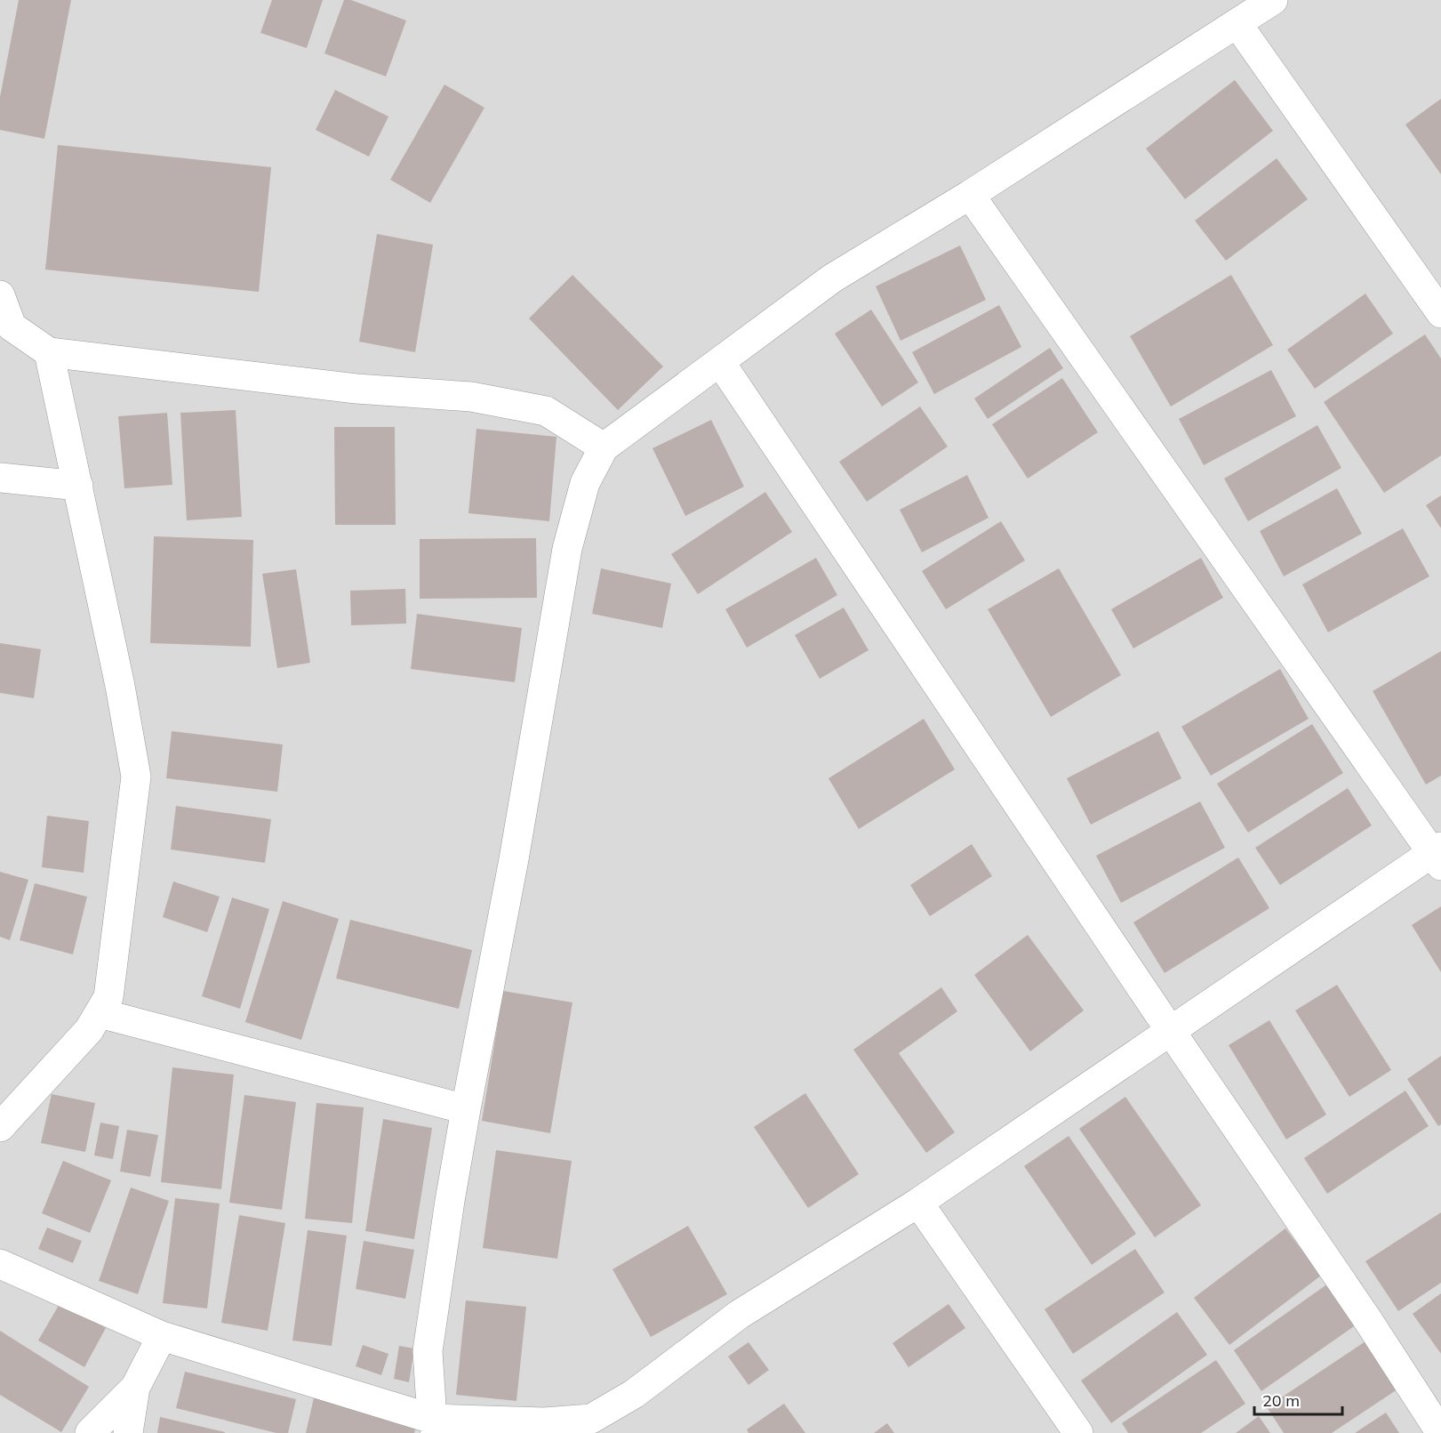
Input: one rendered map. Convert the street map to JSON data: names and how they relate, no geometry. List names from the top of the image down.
{
  "scale_bar": "20 m"
}
